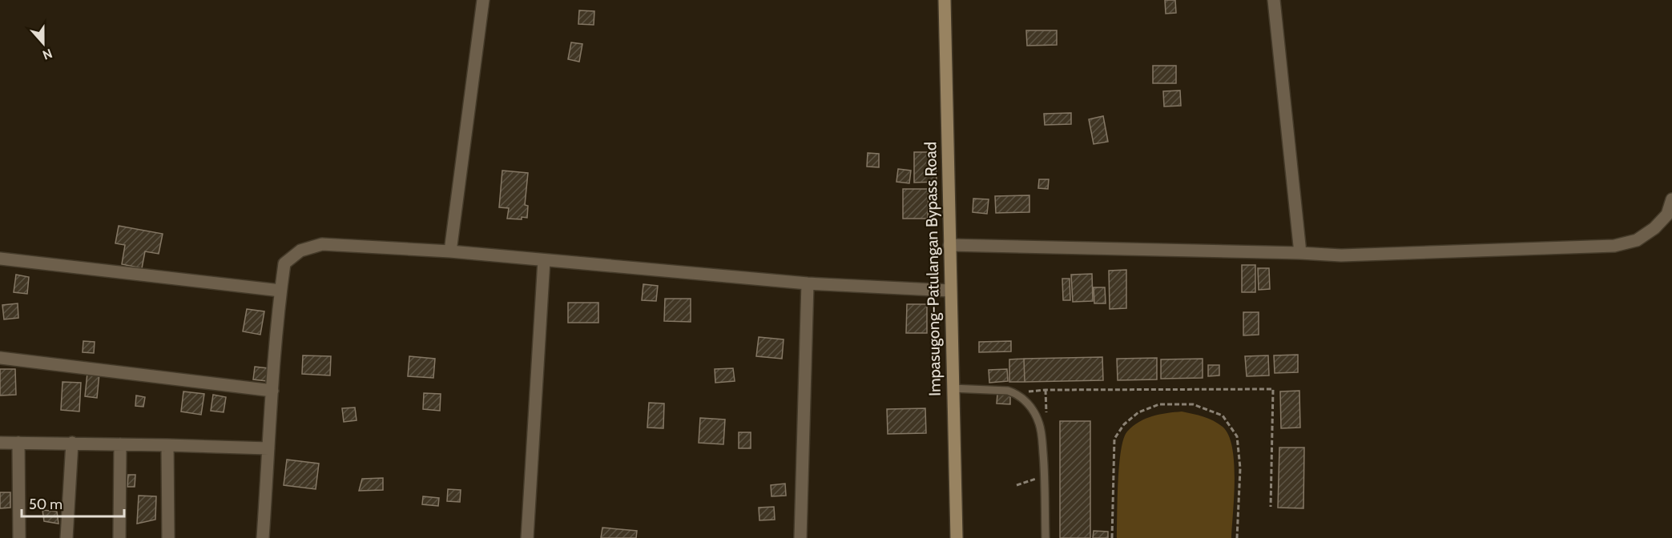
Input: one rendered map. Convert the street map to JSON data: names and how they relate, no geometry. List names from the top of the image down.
{
  "streets": {
    "main road": ["Impasugong-Patulangan Bypass Road"]
  },
  "scale_bar": "50 m",
  "north": "bottom"
}
